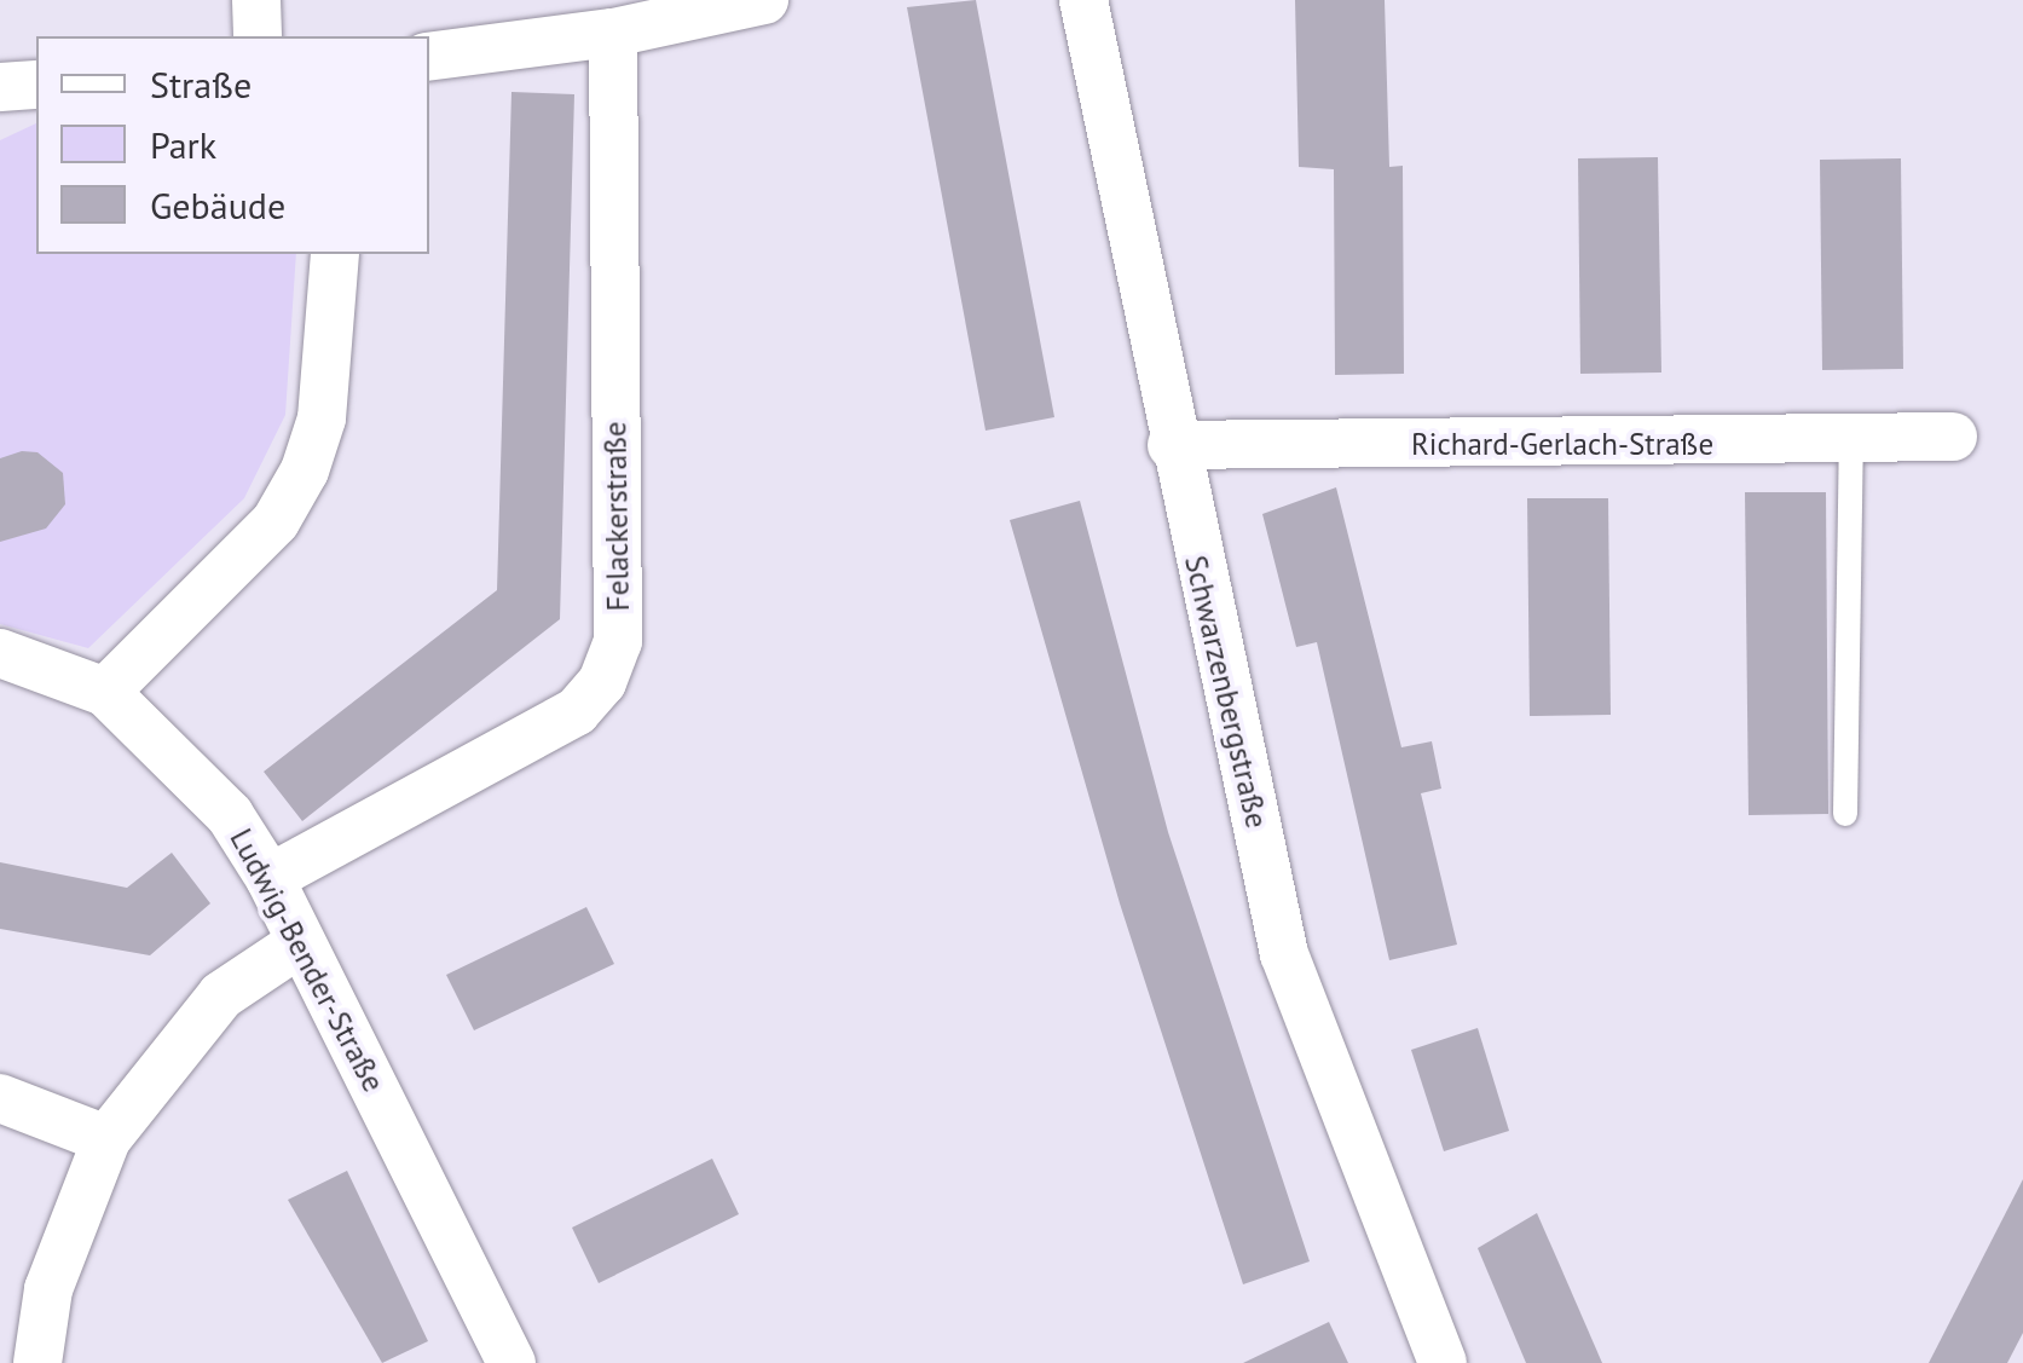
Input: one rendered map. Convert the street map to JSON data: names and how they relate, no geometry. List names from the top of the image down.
{
  "streets": {
    "street": [
      "Richard-Gerlach-Straße",
      "Felackerstraße",
      "Schwarzenbergstraße",
      "Ludwig-Bender-Straße"
    ]
  },
  "crossings": [
    ["Richard-Gerlach-Straße", "Schwarzenbergstraße"],
    ["Felackerstraße", "Ludwig-Bender-Straße"]
  ],
  "legend": ["Straße", "Park", "Gebäude"]
}
